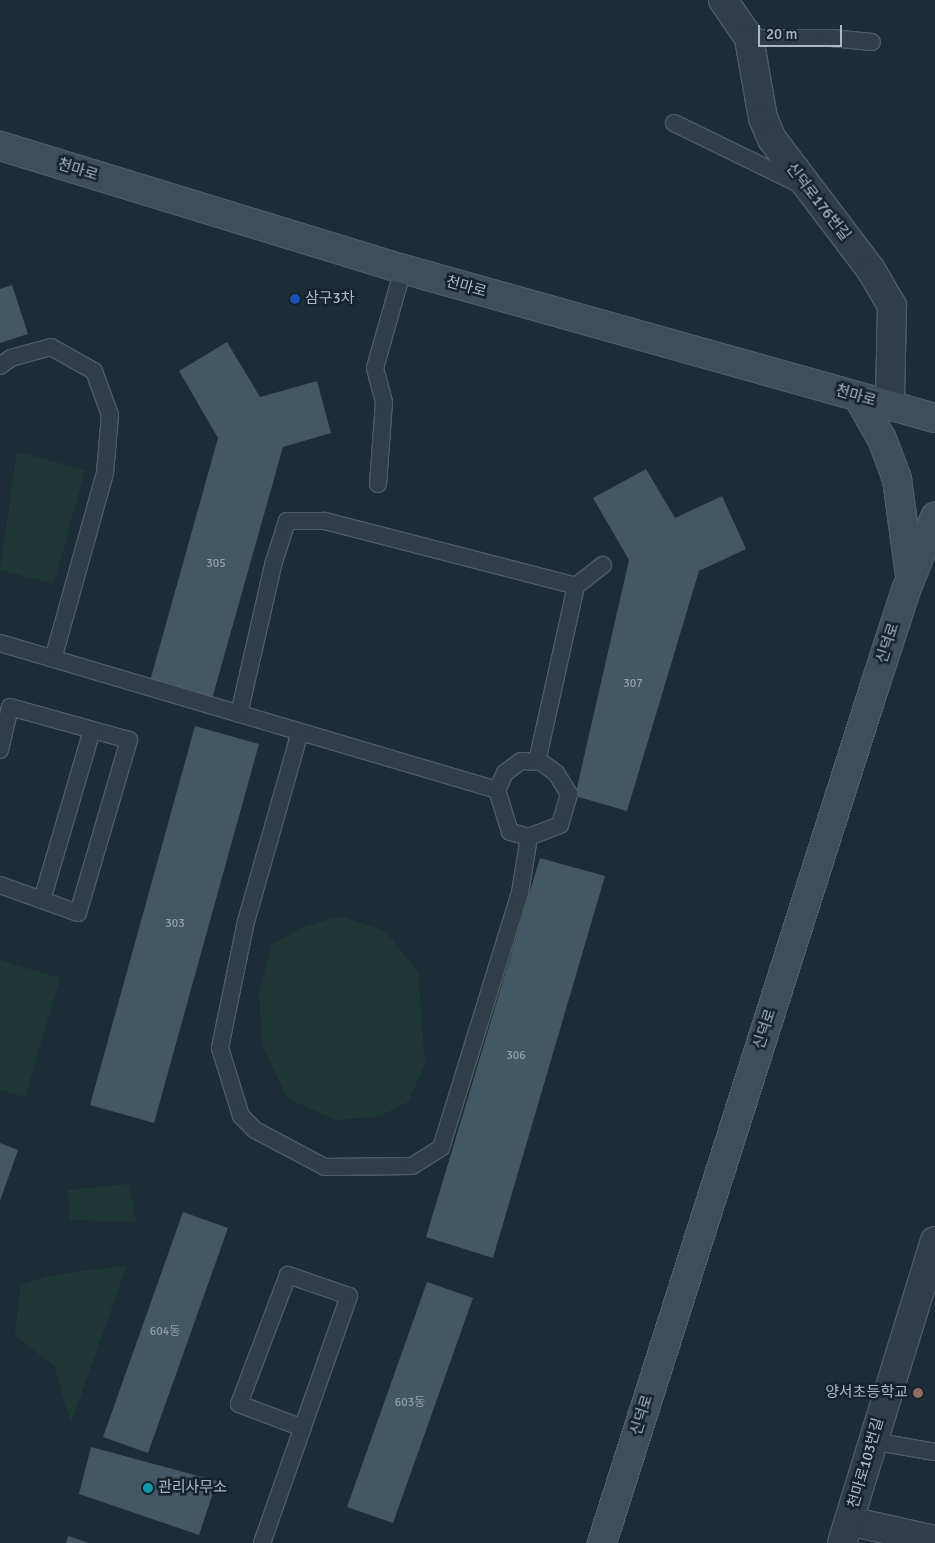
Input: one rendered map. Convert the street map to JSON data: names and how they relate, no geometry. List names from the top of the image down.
{
  "streets": {
    "street": [
      "천마로",
      "신덕로176번길",
      "신덕로",
      "천마로103번길"
    ]
  },
  "crossings": [
    ["천마로", "신덕로176번길"]
  ],
  "places": ["삼구3차", "양서초등학교", "관리사무소"],
  "house_numbers": [
    "305",
    "307",
    "303",
    "306",
    "604동",
    "603동"
  ],
  "scale_bar": "20 m"
}
